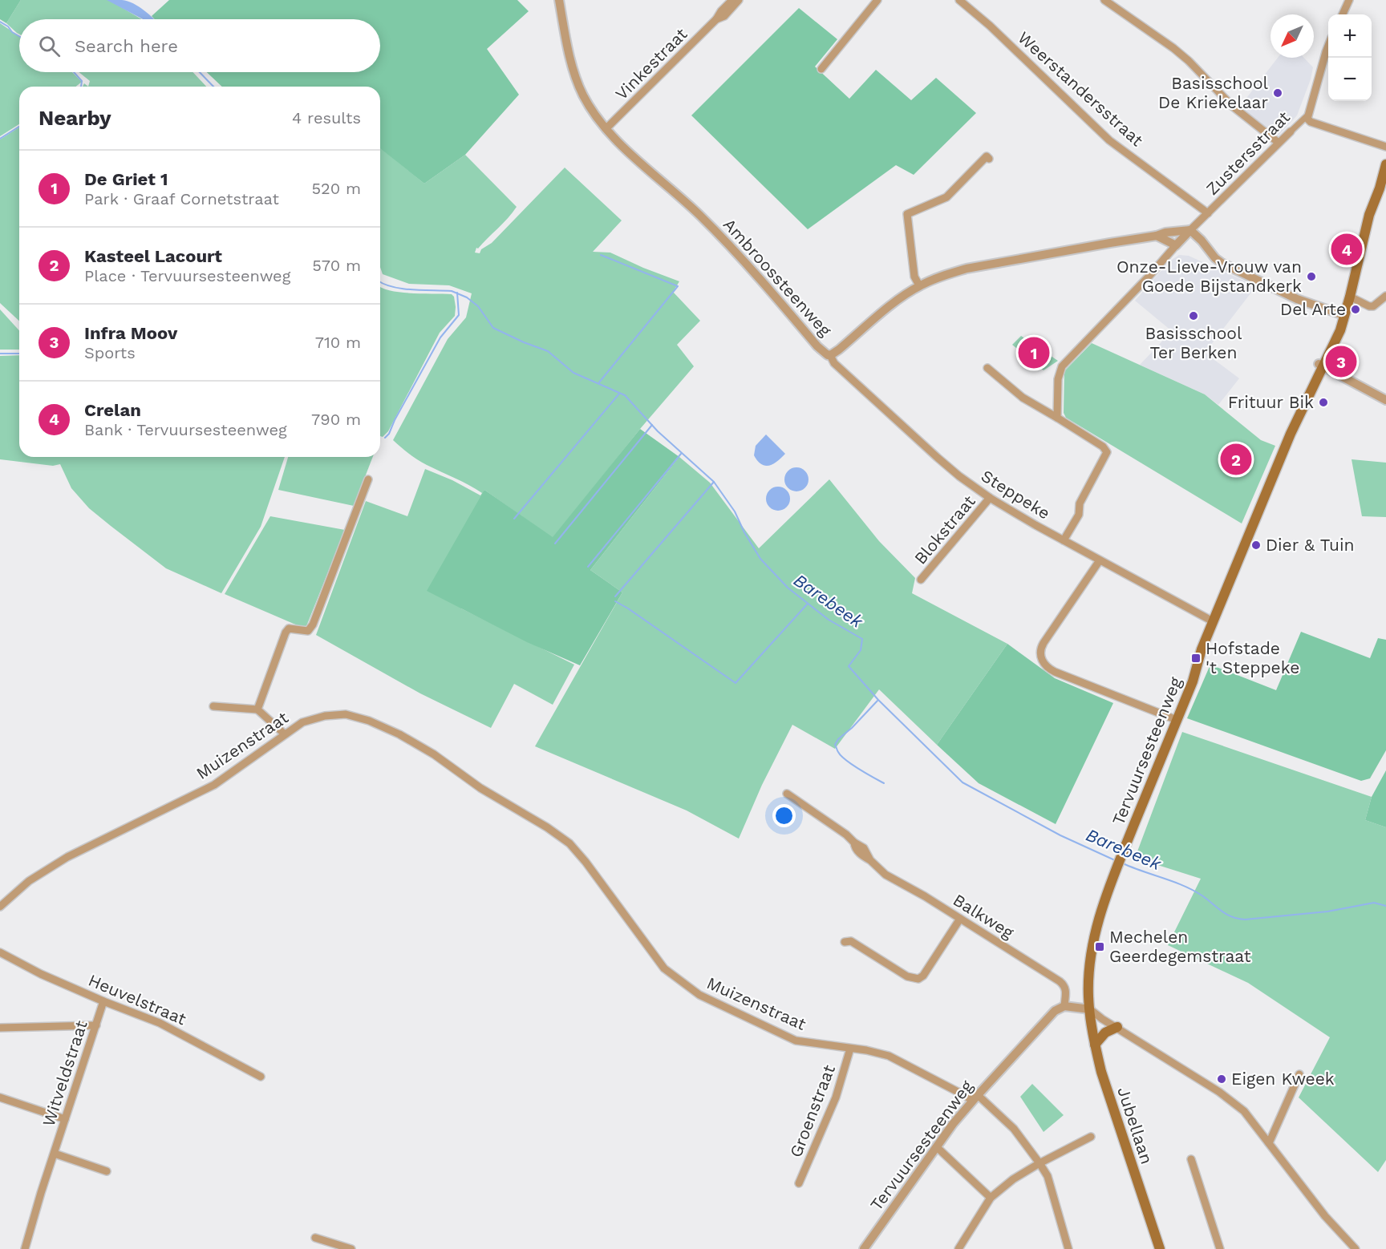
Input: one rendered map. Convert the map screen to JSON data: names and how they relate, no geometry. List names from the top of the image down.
{
  "streets": {
    "main road": ["Tervuursesteenweg", "Jubellaan"],
    "street": [
      "Vinkestraat",
      "Weerstandersstraat",
      "Zustersstraat",
      "Ambroossteenweg",
      "Steppeke",
      "Blokstraat",
      "Muizenstraat",
      "Balkweg",
      "Heuvelstraat",
      "Witveldstraat",
      "Groenstraat"
    ]
  },
  "crossings": [
    ["Vinkestraat", "Ambroossteenweg"],
    ["Weerstandersstraat", "Zustersstraat"],
    ["Zustersstraat", "Ambroossteenweg"],
    ["Ambroossteenweg", "Steppeke"],
    ["Steppeke", "Blokstraat"],
    ["Steppeke", "Tervuursesteenweg"],
    ["Muizenstraat", "Tervuursesteenweg"],
    ["Muizenstraat", "Groenstraat"],
    ["Tervuursesteenweg", "Balkweg"],
    ["Tervuursesteenweg", "Jubellaan"],
    ["Heuvelstraat", "Witveldstraat"]
  ],
  "water": ["Barebeek"],
  "places": {
    "other": [
      "Basisschool De Kriekelaar",
      "Onze-Lieve-Vrouw van Goede Bijstandkerk",
      "Del Arte",
      "Basisschool Ter Berken",
      "Frituur Bik",
      "Dier & Tuin",
      "Eigen Kweek"
    ],
    "transit": ["Hofstade 't Steppeke", "Mechelen Geerdegemstraat"]
  },
  "north": "bottom left",
  "page": {
    "map_buttons": ["+", "−"],
    "search": "Search here",
    "heading": ["Nearby", "4 results"],
    "list": [
      {
        "mark": "1",
        "name": "De Griet 1",
        "note": "Park · Graaf Cornetstraat",
        "value": "520 m"
      },
      {
        "mark": "2",
        "name": "Kasteel Lacourt",
        "note": "Place · Tervuursesteenweg",
        "value": "570 m"
      },
      {
        "mark": "3",
        "name": "Infra Moov",
        "note": "Sports",
        "value": "710 m"
      },
      {
        "mark": "4",
        "name": "Crelan",
        "note": "Bank · Tervuursesteenweg",
        "value": "790 m"
      }
    ],
    "pins": [
      "4",
      "1",
      "3",
      "2"
    ]
  }
}
